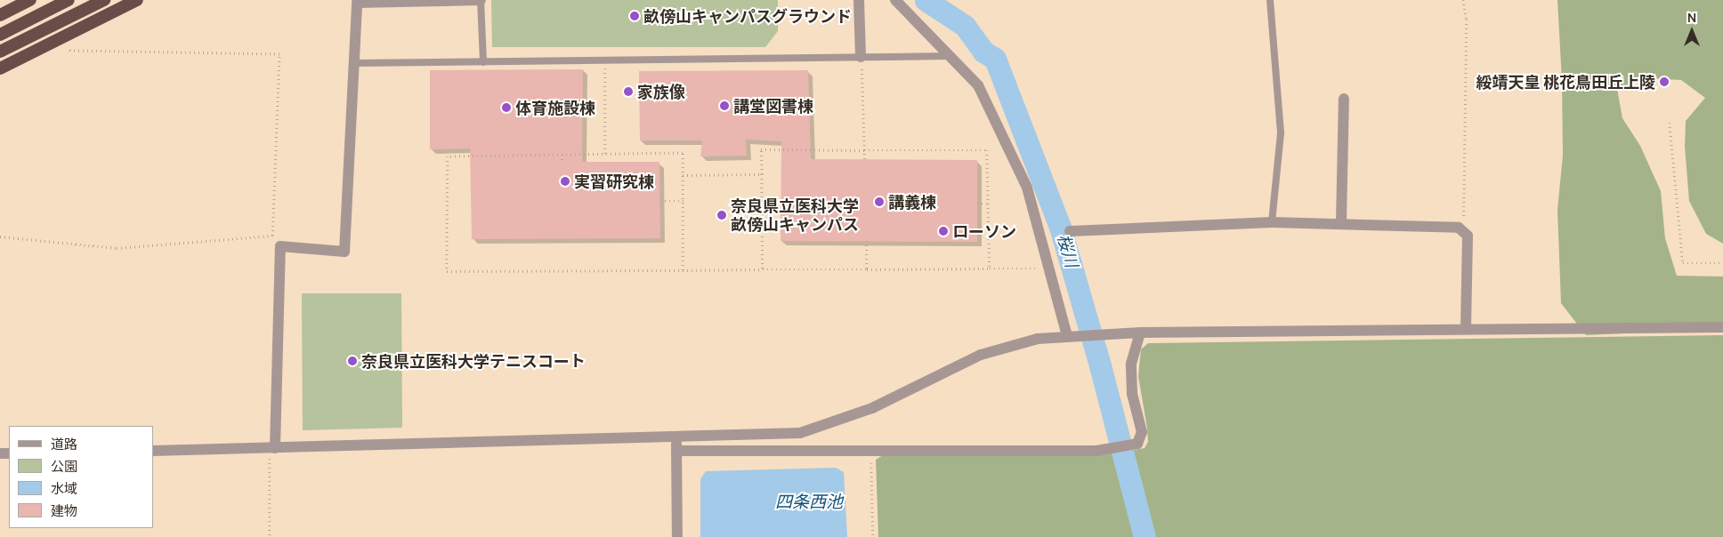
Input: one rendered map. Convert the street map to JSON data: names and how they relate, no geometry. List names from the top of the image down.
{
  "water": ["桜川", "四条西池"],
  "places": [
    "畝傍山キャンパスグラウンド",
    "綏靖天皇 桃花鳥田丘上陵",
    "家族像",
    "講堂図書棟",
    "体育施設棟",
    "実習研究棟",
    "講義棟",
    "奈良県立医科大学 畝傍山キャンパス",
    "ローソン",
    "奈良県立医科大学テニスコート"
  ],
  "legend": [
    "道路",
    "公園",
    "水域",
    "建物"
  ],
  "north": "top"
}
